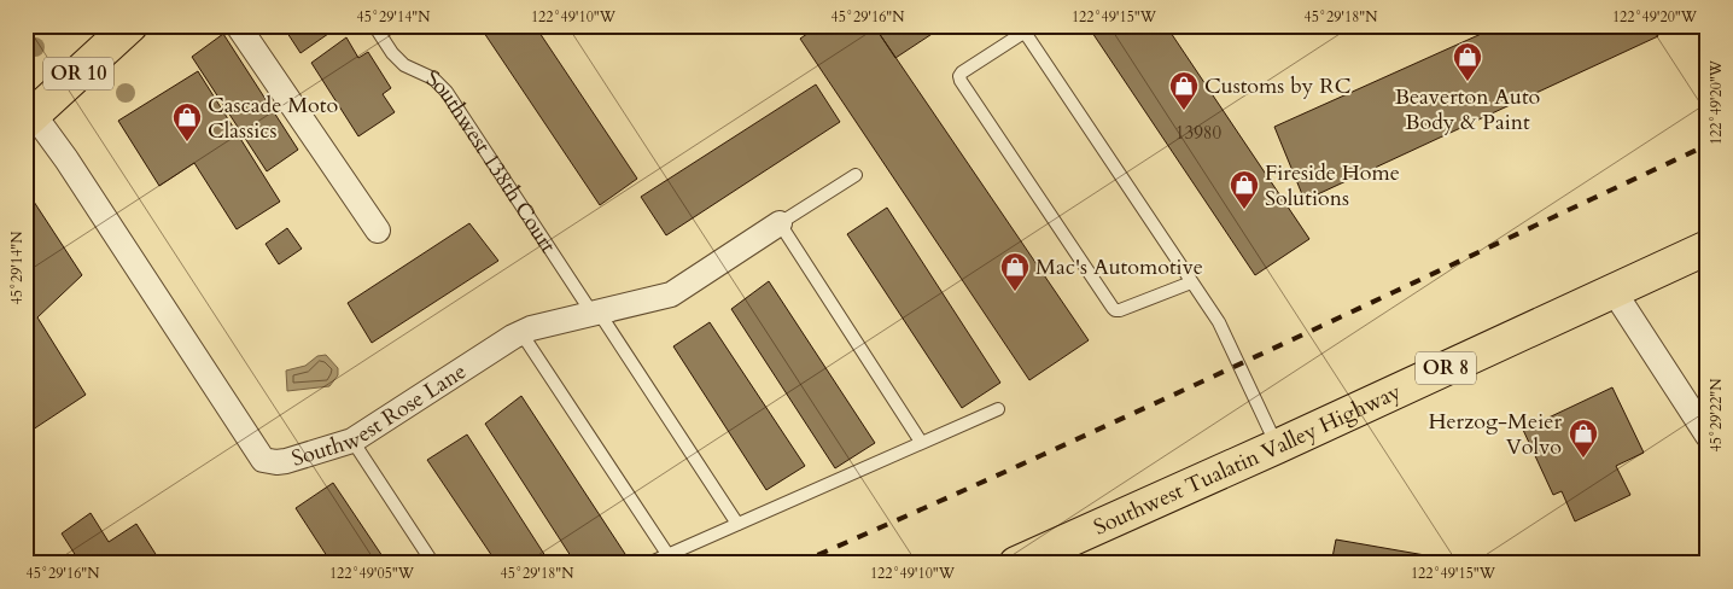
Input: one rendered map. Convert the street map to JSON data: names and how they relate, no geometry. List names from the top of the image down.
{
  "streets": {
    "main road": ["OR 10", "OR 8", "Southwest Tualatin Valley Highway"],
    "street": ["Southwest Rose Lane"],
    "lane": ["Southwest 138th Court"]
  },
  "crossings": [
    ["OR 10", "Southwest Rose Lane"],
    ["Southwest 138th Court", "Southwest Rose Lane"]
  ],
  "places": {
    "shop": [
      "Beaverton Auto Body & Paint",
      "Customs by RC",
      "Cascade Moto Classics",
      "Fireside Home Solutions",
      "Mac's Automotive",
      "Herzog-Meier Volvo"
    ]
  },
  "house_numbers": ["13980"],
  "coordinates": [
    "45°29'14\"N",
    "122°49'10\"W",
    "45°29'16\"N",
    "122°49'15\"W",
    "45°29'18\"N",
    "122°49'20\"W",
    "45°29'22\"N",
    "122°49'05\"W"
  ]
}
